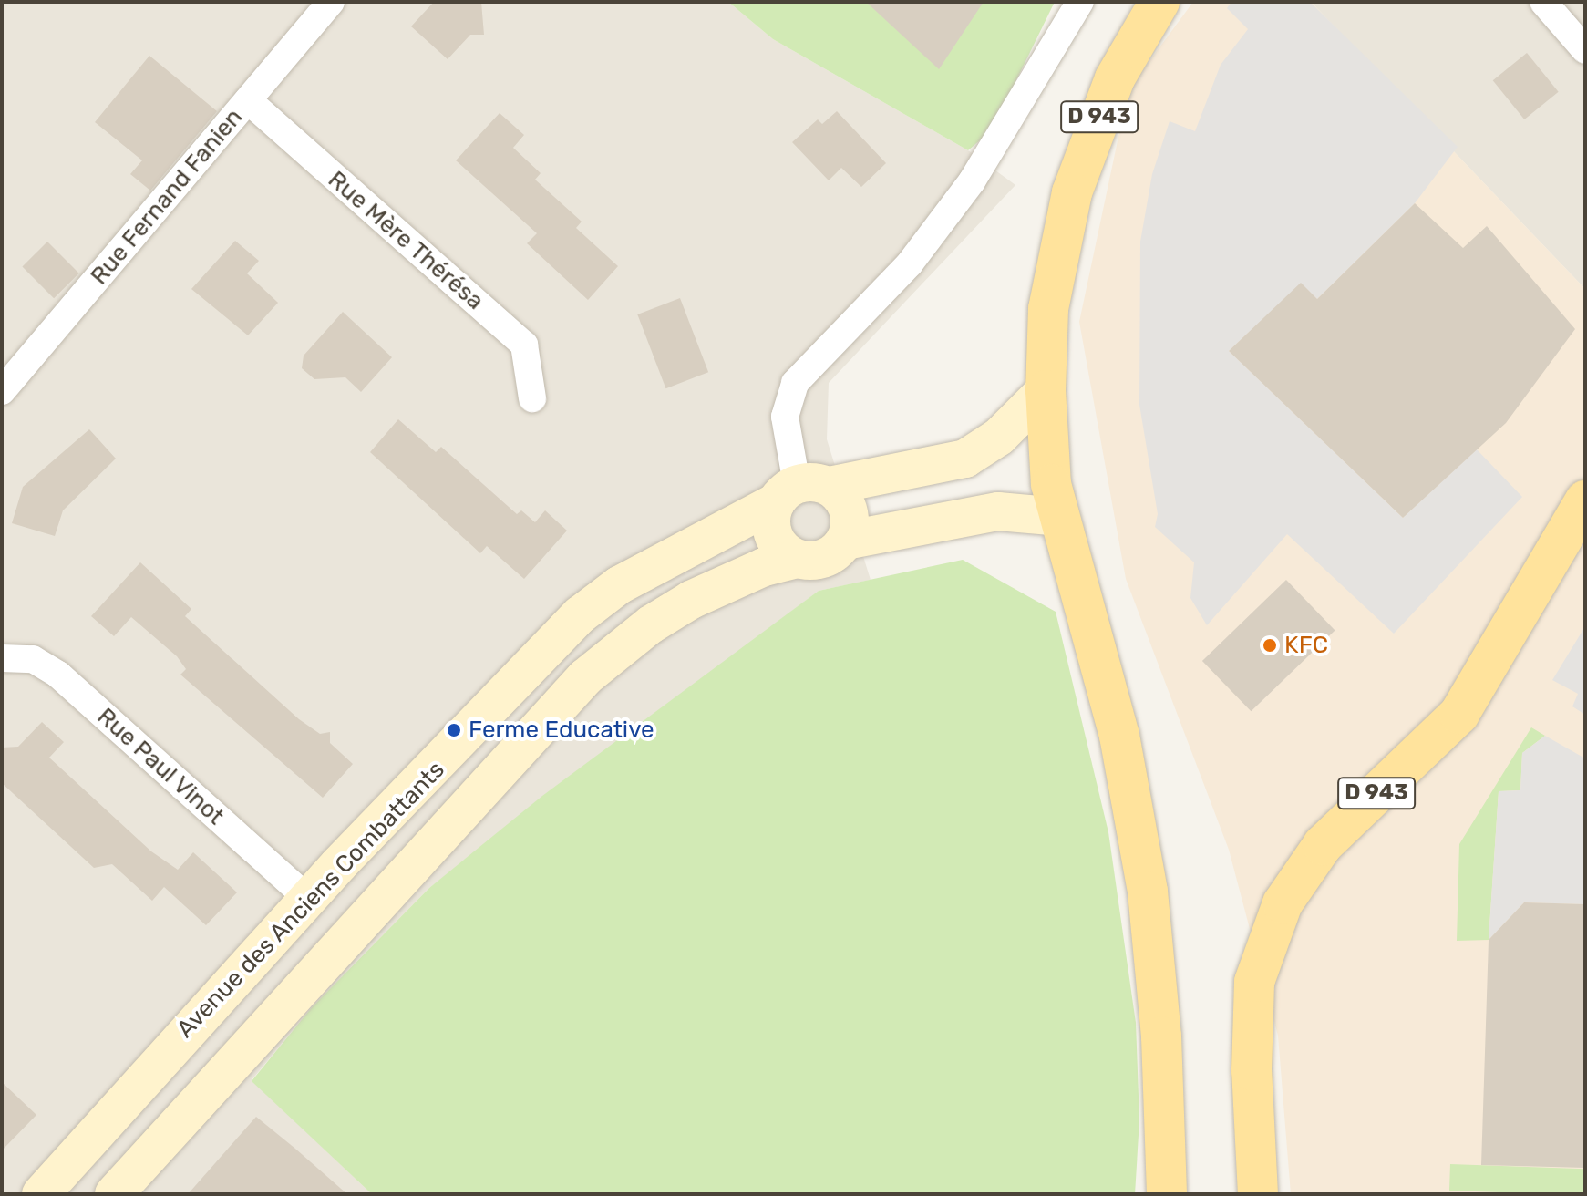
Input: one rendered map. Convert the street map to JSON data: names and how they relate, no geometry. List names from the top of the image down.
{
  "streets": {
    "main road": ["D 943"],
    "street": [
      "Rue Fernand Fanien",
      "Rue Mère Thérésa",
      "Rue Paul Vinot",
      "Avenue des Anciens Combattants"
    ]
  },
  "crossings": [
    ["D 943", "Avenue des Anciens Combattants"],
    ["Rue Fernand Fanien", "Rue Mère Thérésa"],
    ["Rue Paul Vinot", "Avenue des Anciens Combattants"]
  ],
  "places": ["KFC", "Ferme Educative"]
}
